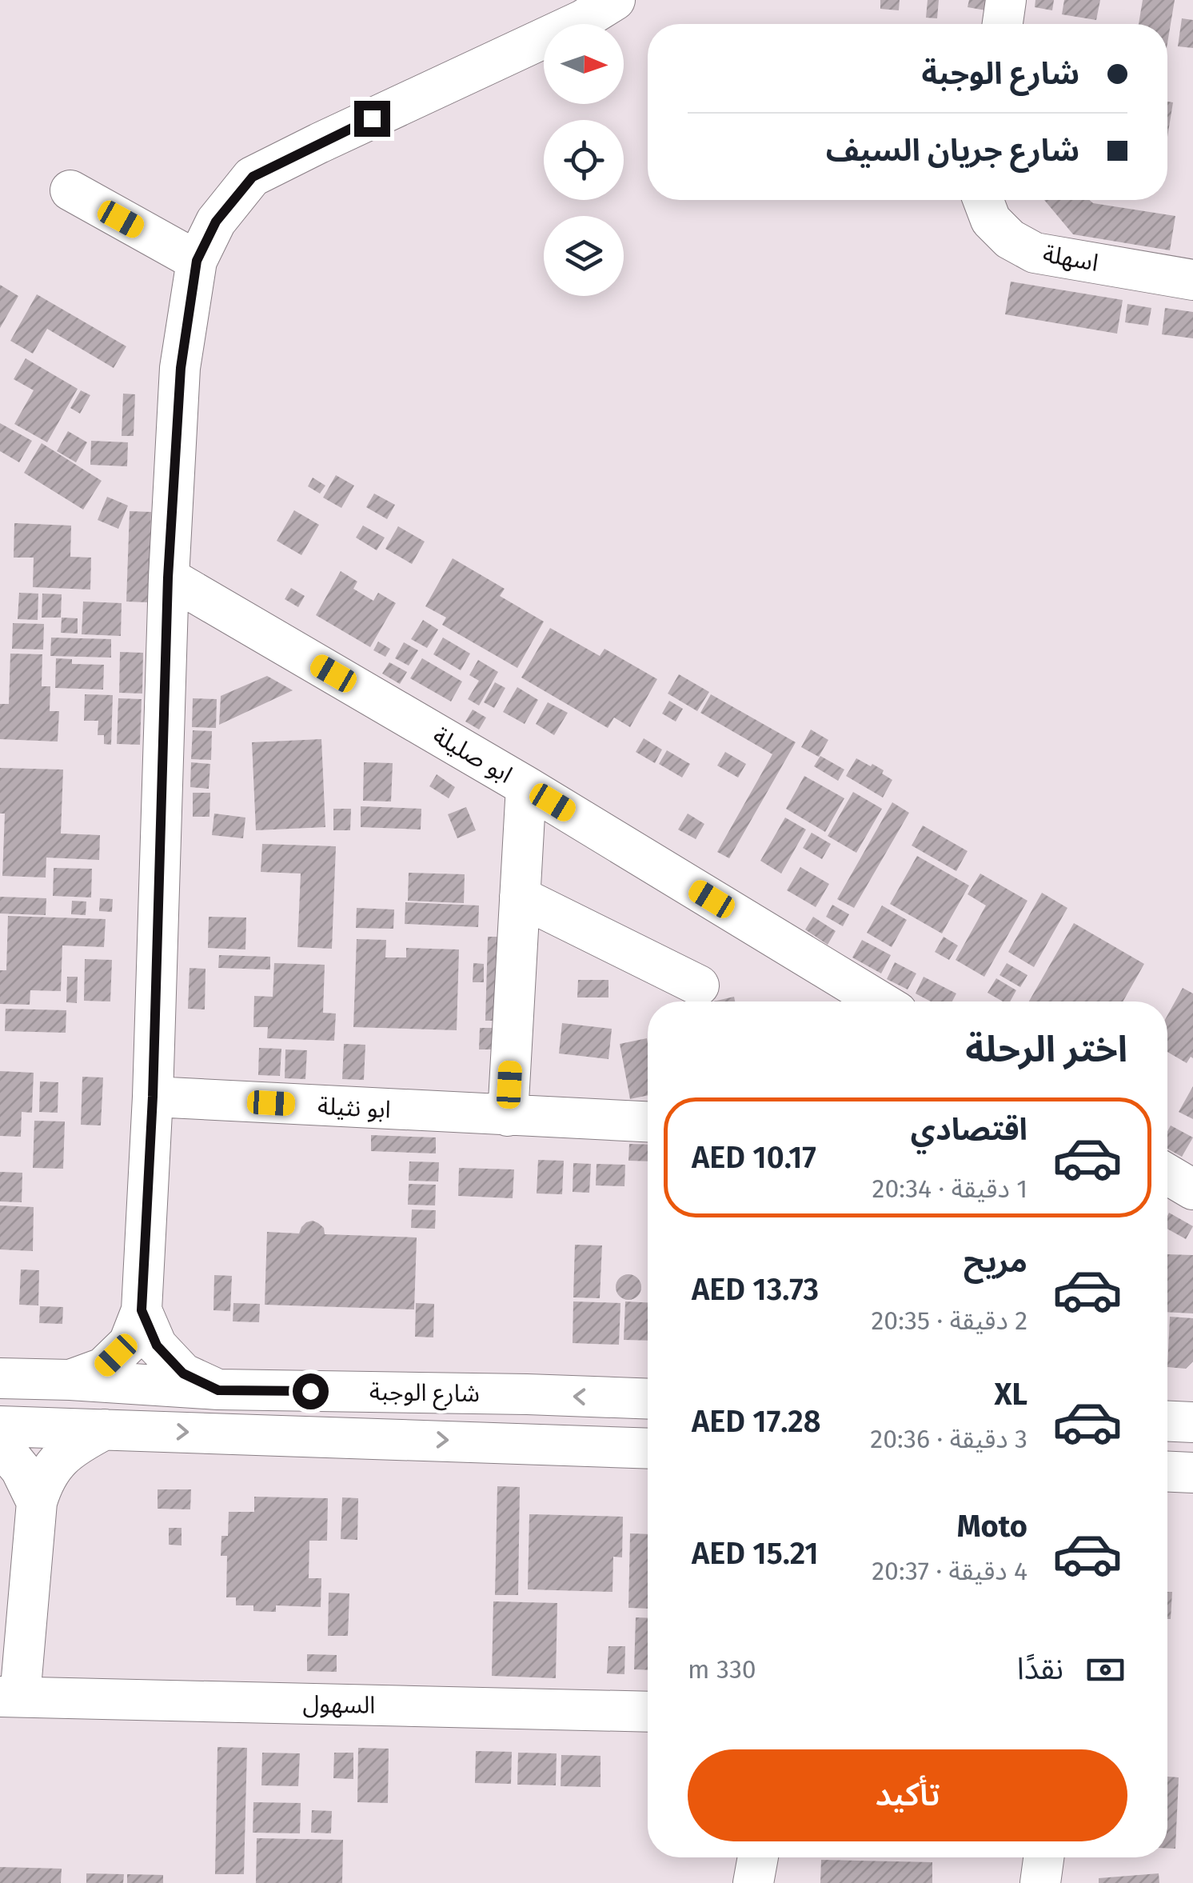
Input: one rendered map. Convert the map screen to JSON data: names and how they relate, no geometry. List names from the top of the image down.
{
  "streets": {
    "street": [
      "اسهلة",
      "ابو صليلة",
      "ابو نثيلة",
      "شارع الوجبة",
      "السهول"
    ]
  },
  "crossings": [
    ["شارع الوجبة", "السهول"]
  ],
  "north": "right",
  "page": {
    "banner": ["شارع الوجبة", "شارع جريان السيف"],
    "heading": "اختر الرحلة",
    "list": [
      {
        "name": "اقتصادي",
        "note": "1 دقيقة · 20:34",
        "value": "AED 10.17"
      },
      {
        "name": "مريح",
        "note": "2 دقيقة · 20:35",
        "value": "AED 13.73"
      },
      {
        "name": "XL",
        "note": "3 دقيقة · 20:36",
        "value": "AED 17.28"
      },
      {
        "name": "Moto",
        "note": "4 دقيقة · 20:37",
        "value": "AED 15.21"
      }
    ],
    "pay": ["نقدًا", "330 m"],
    "buttons": "تأكيد"
  }
}
